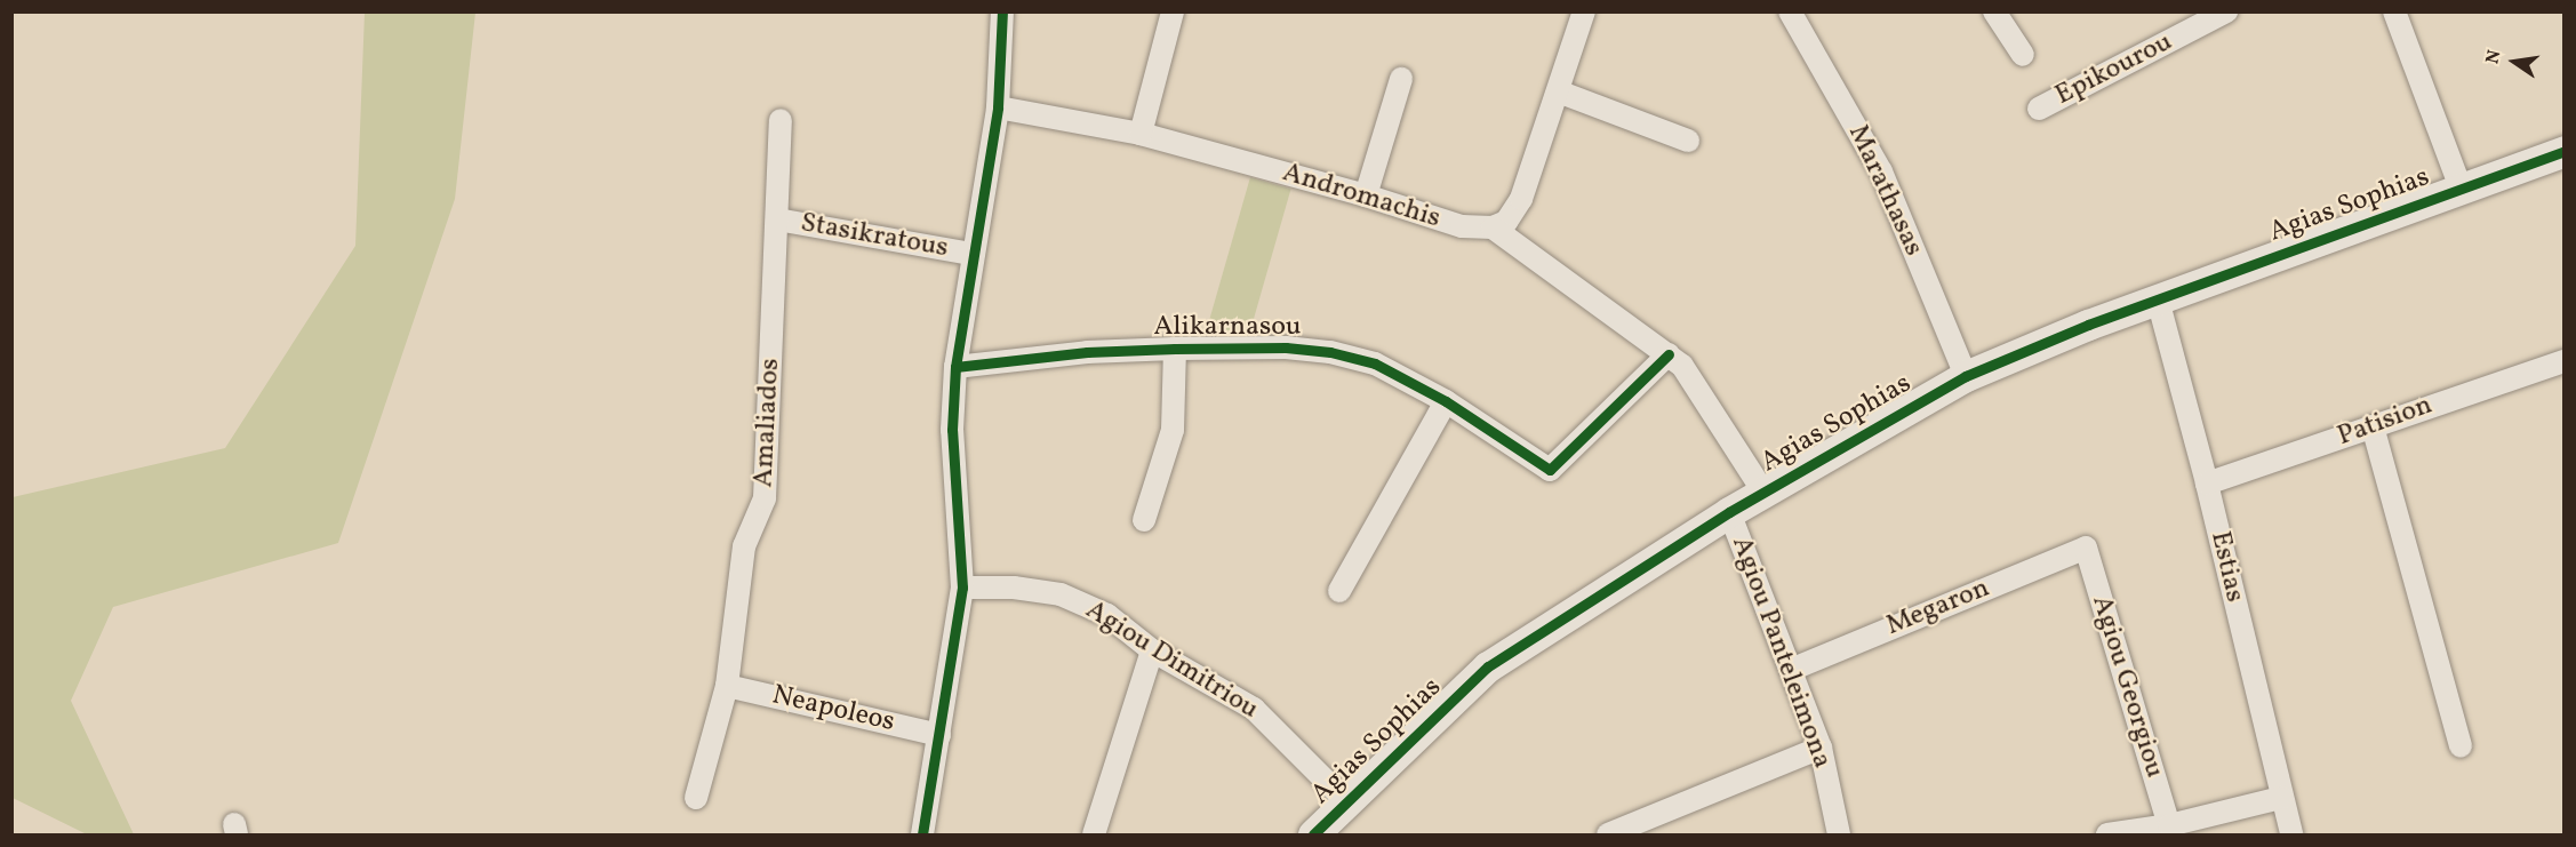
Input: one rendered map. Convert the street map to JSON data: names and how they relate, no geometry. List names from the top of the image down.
{
  "streets": {
    "street": [
      "Epikourou",
      "Marathasas",
      "Andromachis",
      "Agias Sophias",
      "Stasikratous",
      "Alikarnasou",
      "Patision",
      "Amaliados",
      "Estias",
      "Megaron",
      "Agiou Panteleimona",
      "Agiou Dimitriou",
      "Agiou Georgiou",
      "Neapoleos"
    ]
  },
  "crossings": [
    ["Marathasas", "Agias Sophias"],
    ["Agias Sophias", "Estias"],
    ["Agias Sophias", "Agiou Panteleimona"],
    ["Agias Sophias", "Agiou Dimitriou"],
    ["Stasikratous", "Amaliados"],
    ["Patision", "Estias"],
    ["Amaliados", "Neapoleos"],
    ["Megaron", "Agiou Panteleimona"],
    ["Megaron", "Agiou Georgiou"]
  ],
  "north": "left"
}
